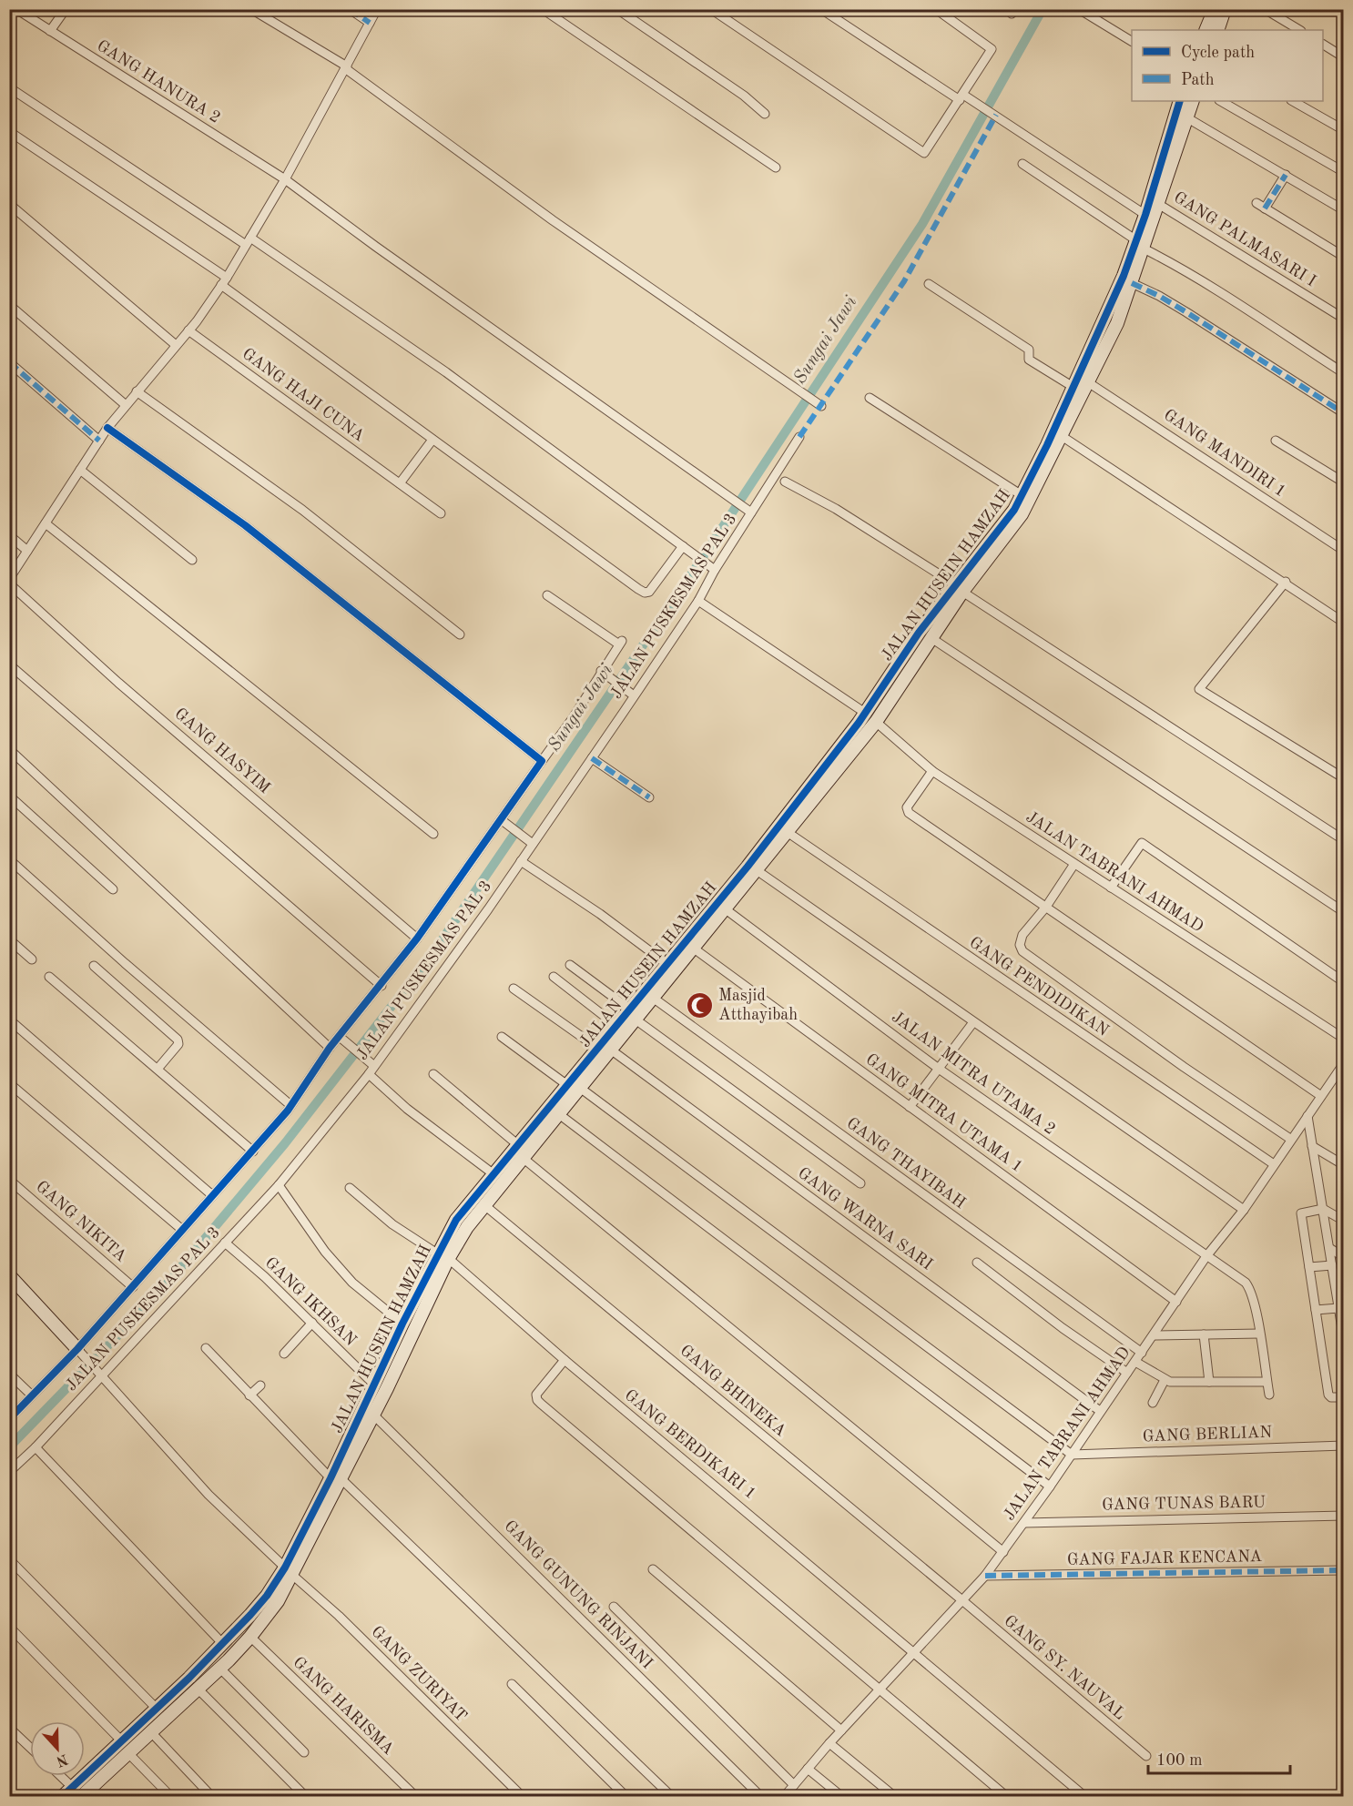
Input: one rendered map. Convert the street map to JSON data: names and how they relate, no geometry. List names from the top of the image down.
{
  "streets": {
    "street": [
      "GANG HANURA 2",
      "GANG PALMASARI I",
      "GANG HAJI CUNA",
      "GANG MANDIRI 1",
      "JALAN HUSEIN HAMZAH",
      "JALAN PUSKESMAS PAL 3",
      "GANG HASYIM",
      "JALAN TABRANI AHMAD",
      "GANG PENDIDIKAN",
      "JALAN MITRA UTAMA 2",
      "GANG MITRA UTAMA 1",
      "GANG THAYIBAH",
      "GANG WARNA SARI",
      "GANG NIKITA",
      "GANG IKHSAN",
      "GANG BHINEKA",
      "GANG BERLIAN",
      "GANG BERDIKARI 1",
      "GANG TUNAS BARU",
      "GANG FAJAR KENCANA",
      "GANG GUNUNG RINJANI",
      "GANG SY. NAUVAL",
      "GANG ZURIYAT",
      "GANG HARISMA"
    ]
  },
  "crossings": [
    ["GANG HANURA 2", "JALAN PUSKESMAS PAL 3"],
    ["GANG PALMASARI I", "JALAN HUSEIN HAMZAH"],
    ["GANG MANDIRI 1", "JALAN HUSEIN HAMZAH"],
    ["JALAN HUSEIN HAMZAH", "JALAN TABRANI AHMAD"],
    ["JALAN HUSEIN HAMZAH", "GANG PENDIDIKAN"],
    ["JALAN HUSEIN HAMZAH", "JALAN MITRA UTAMA 2"],
    ["JALAN HUSEIN HAMZAH", "GANG MITRA UTAMA 1"],
    ["JALAN HUSEIN HAMZAH", "GANG THAYIBAH"],
    ["JALAN HUSEIN HAMZAH", "GANG WARNA SARI"],
    ["JALAN HUSEIN HAMZAH", "GANG IKHSAN"],
    ["JALAN HUSEIN HAMZAH", "GANG BHINEKA"],
    ["JALAN HUSEIN HAMZAH", "GANG BERDIKARI 1"],
    ["JALAN HUSEIN HAMZAH", "GANG GUNUNG RINJANI"],
    ["JALAN HUSEIN HAMZAH", "GANG ZURIYAT"],
    ["JALAN HUSEIN HAMZAH", "GANG HARISMA"],
    ["JALAN PUSKESMAS PAL 3", "GANG IKHSAN"],
    ["JALAN PUSKESMAS PAL 3", "GANG ZURIYAT"],
    ["JALAN TABRANI AHMAD", "GANG PENDIDIKAN"],
    ["JALAN TABRANI AHMAD", "JALAN MITRA UTAMA 2"],
    ["JALAN TABRANI AHMAD", "GANG MITRA UTAMA 1"],
    ["JALAN TABRANI AHMAD", "GANG THAYIBAH"],
    ["JALAN TABRANI AHMAD", "GANG WARNA SARI"],
    ["JALAN TABRANI AHMAD", "GANG BHINEKA"],
    ["JALAN TABRANI AHMAD", "GANG BERLIAN"],
    ["JALAN TABRANI AHMAD", "GANG BERDIKARI 1"],
    ["JALAN TABRANI AHMAD", "GANG TUNAS BARU"],
    ["JALAN TABRANI AHMAD", "GANG FAJAR KENCANA"],
    ["JALAN TABRANI AHMAD", "GANG SY. NAUVAL"],
    ["GANG BHINEKA", "GANG SY. NAUVAL"]
  ],
  "water": ["Sungai Jawi"],
  "places": {
    "mosque": ["Masjid Atthayibah"]
  },
  "legend": ["Cycle path", "Path"],
  "scale_bar": "100 m",
  "north": "bottom"
}
